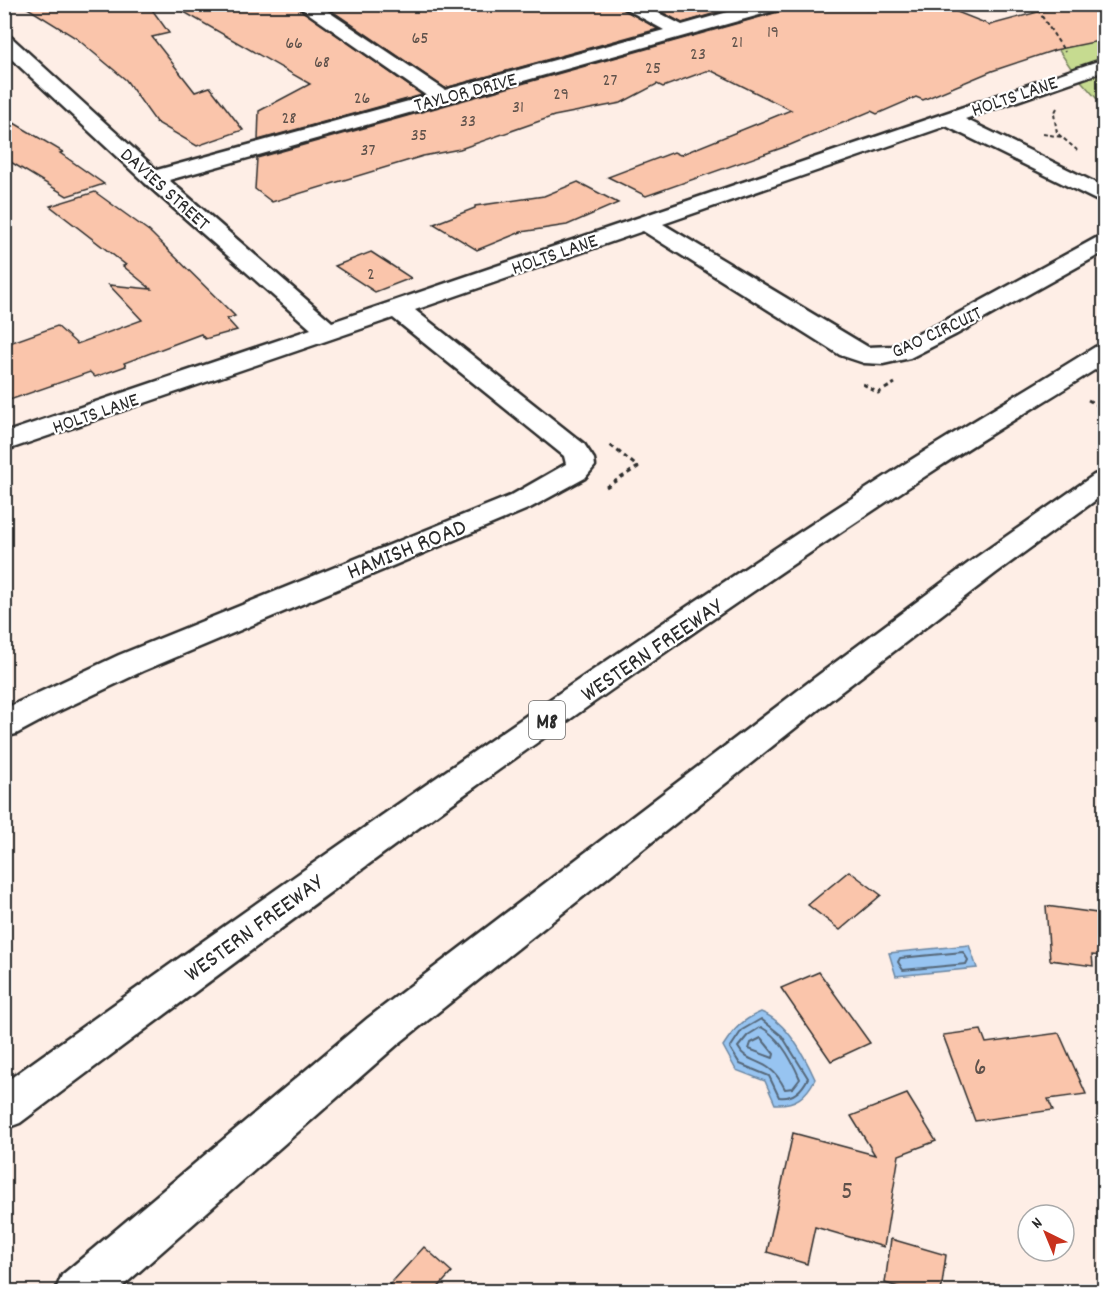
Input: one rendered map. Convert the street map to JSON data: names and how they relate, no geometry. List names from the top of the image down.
{
  "streets": {
    "main road": [
      "TAYLOR DRIVE",
      "HOLTS LANE",
      "DAVIES STREET",
      "GAO CIRCUIT",
      "HAMISH ROAD",
      "WESTERN FREEWAY",
      "M8"
    ]
  },
  "crossings": [
    ["TAYLOR DRIVE", "DAVIES STREET"],
    ["HOLTS LANE", "DAVIES STREET"],
    ["HOLTS LANE", "GAO CIRCUIT"],
    ["HOLTS LANE", "HAMISH ROAD"]
  ],
  "house_numbers": [
    "19",
    "65",
    "21",
    "66",
    "23",
    "68",
    "25",
    "27",
    "29",
    "26",
    "31",
    "28",
    "33",
    "35",
    "37",
    "2",
    "6",
    "5"
  ],
  "north": "top left"
}
